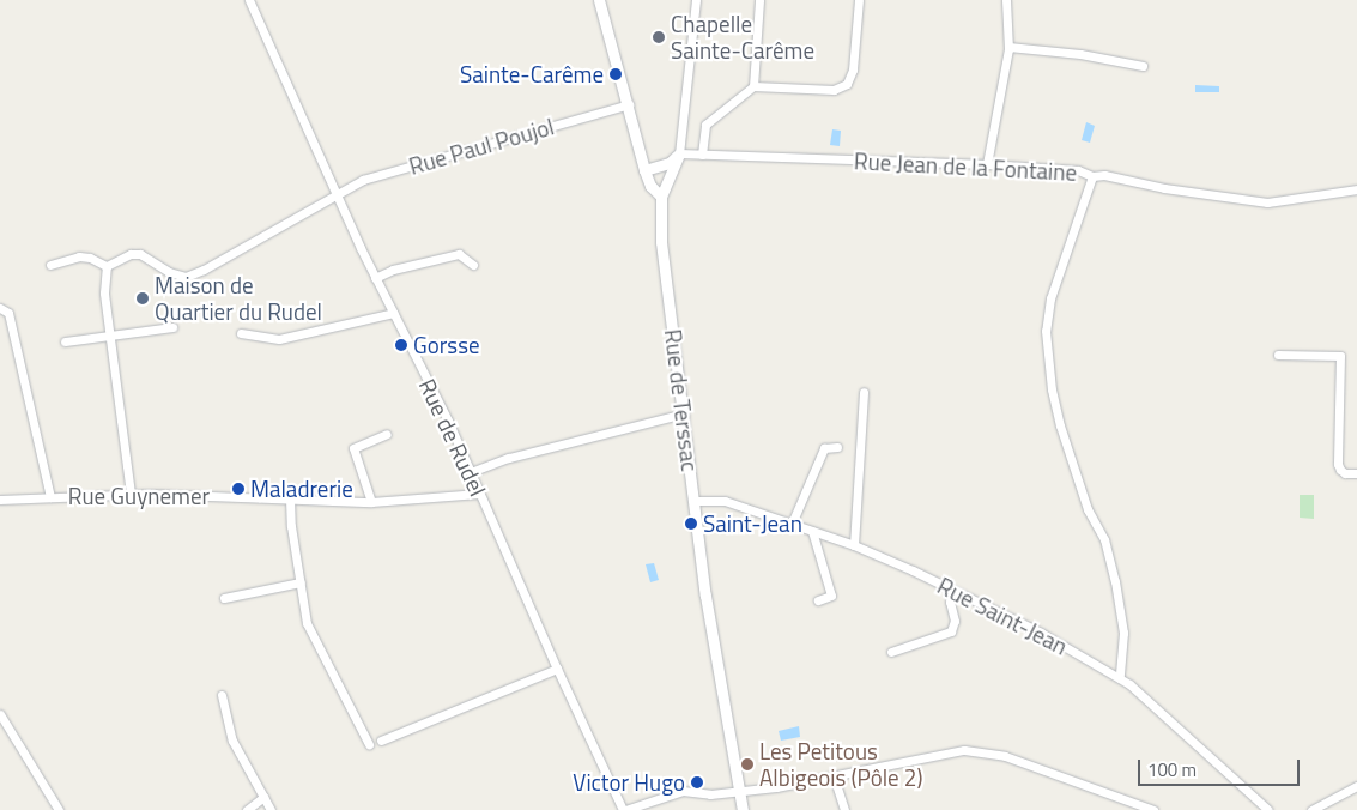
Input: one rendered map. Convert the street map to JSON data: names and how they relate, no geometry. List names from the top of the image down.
{
  "streets": {
    "street": [
      "Rue Paul Poujol",
      "Rue Jean de la Fontaine",
      "Rue de Terssac",
      "Rue de Rudel",
      "Rue Guynemer",
      "Rue Saint-Jean"
    ]
  },
  "crossings": [
    ["Rue Paul Poujol", "Rue de Rudel"],
    ["Rue Jean de la Fontaine", "Rue Saint-Jean"],
    ["Rue de Terssac", "Rue Saint-Jean"],
    ["Rue de Rudel", "Rue Guynemer"]
  ],
  "places": [
    "Chapelle Sainte-Carême",
    "Sainte-Carême",
    "Maison de Quartier du Rudel",
    "Gorsse",
    "Maladrerie",
    "Saint-Jean",
    "Les Petitous Albigeois (Pôle 2)",
    "Victor Hugo"
  ],
  "scale_bar": "100 m"
}
